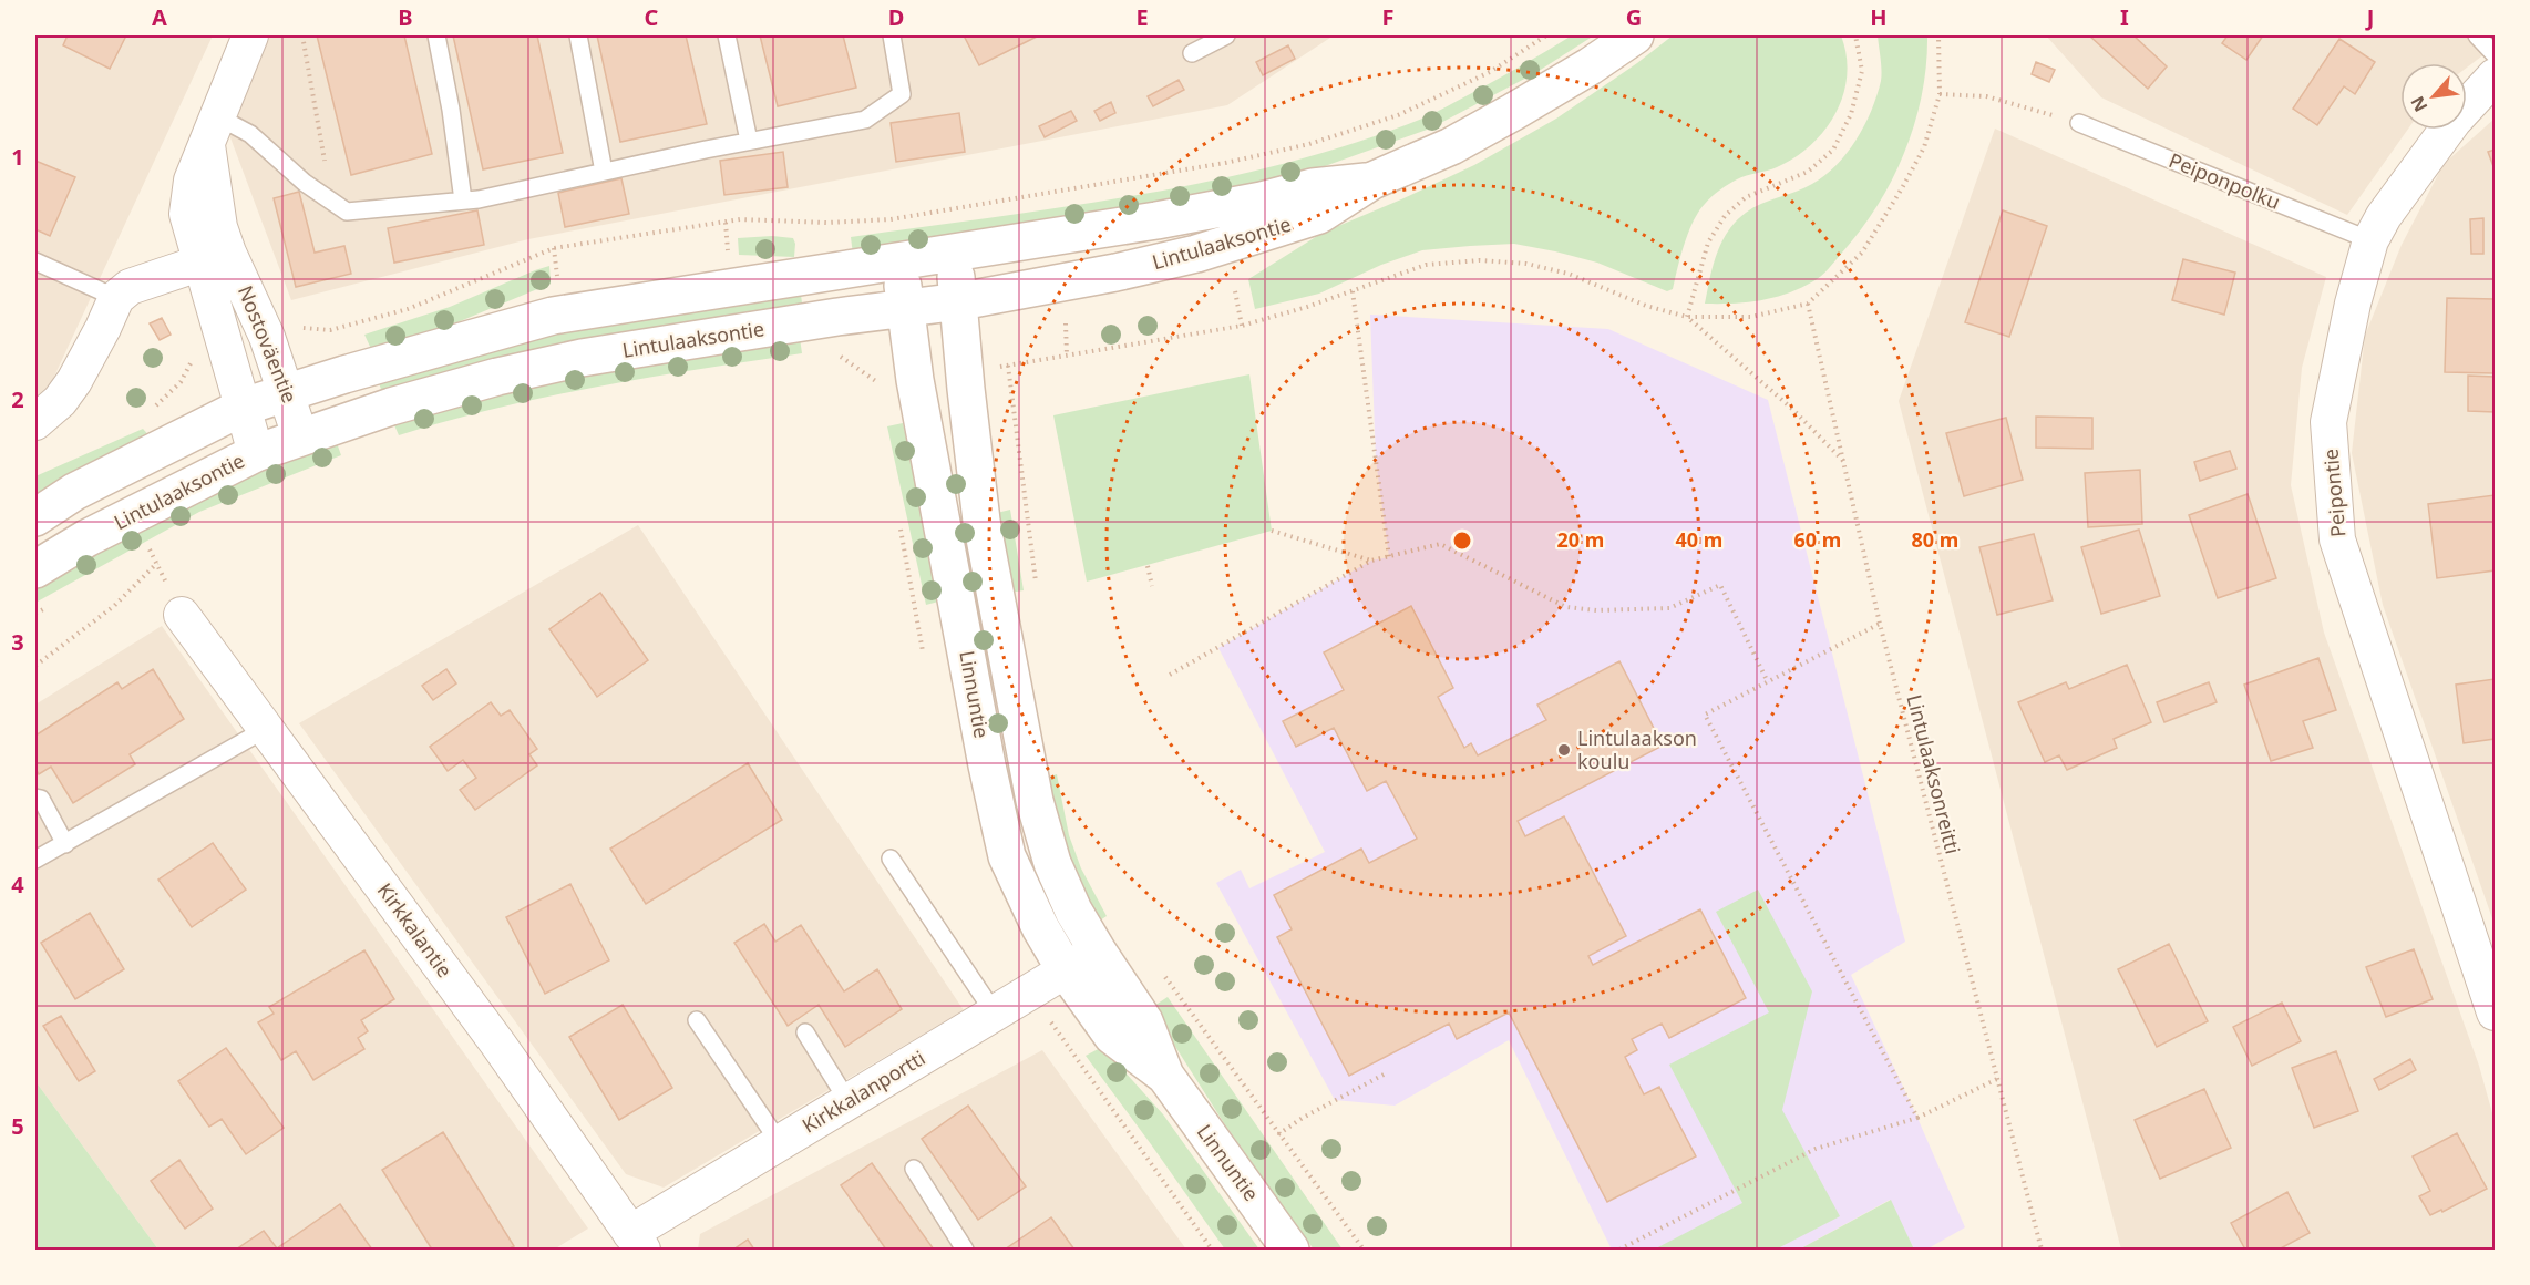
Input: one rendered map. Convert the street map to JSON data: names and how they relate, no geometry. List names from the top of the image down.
{
  "streets": {
    "street": [
      "Lintulaaksontie",
      "Nostoväentie",
      "Peipontie",
      "Linnuntie",
      "Kirkkalantie",
      "Kirkkalanportti"
    ],
    "lane": ["Peiponpolku"],
    "path": ["Lintulaaksonreitti"]
  },
  "crossings": [
    ["Peiponpolku", "Peipontie"],
    ["Lintulaaksontie", "Nostoväentie"],
    ["Lintulaaksontie", "Linnuntie"],
    ["Linnuntie", "Kirkkalanportti"],
    ["Kirkkalantie", "Kirkkalanportti"]
  ],
  "places": ["Lintulaakson koulu"],
  "north": "bottom left",
  "grid": {
    "columns": [
      "A",
      "B",
      "C",
      "D",
      "E",
      "F",
      "G",
      "H",
      "I",
      "J"
    ],
    "rows": [
      "1",
      "2",
      "3",
      "4",
      "5"
    ]
  },
  "rings": [
    "20 m",
    "40 m",
    "60 m",
    "80 m"
  ]
}
